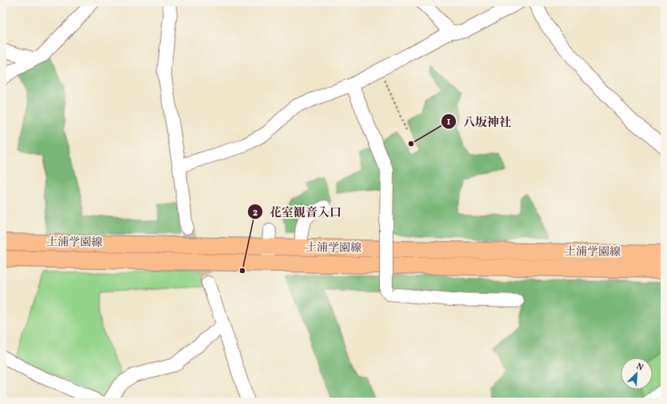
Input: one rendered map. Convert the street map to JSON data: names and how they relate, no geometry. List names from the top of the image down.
{
  "streets": {
    "main road": ["土浦学園線"]
  },
  "places": ["八坂神社", "花室観音入口"],
  "north": "top right"
}
